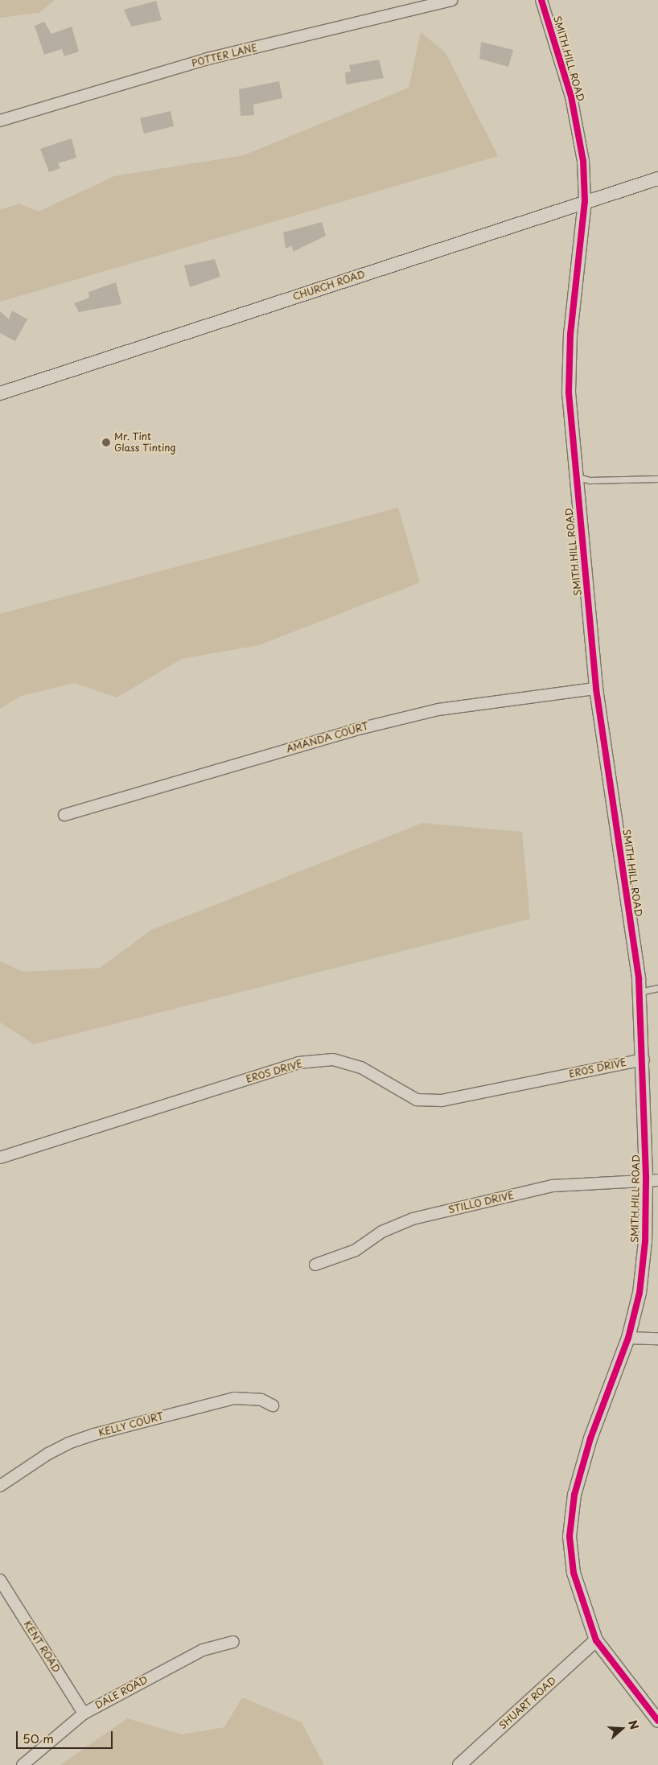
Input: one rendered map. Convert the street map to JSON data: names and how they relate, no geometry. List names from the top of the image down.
{
  "streets": {
    "street": [
      "POTTER LANE",
      "SMITH HILL ROAD",
      "CHURCH ROAD",
      "AMANDA COURT",
      "EROS DRIVE",
      "STILLO DRIVE",
      "KELLY COURT",
      "KENT ROAD",
      "DALE ROAD",
      "SHUART ROAD"
    ]
  },
  "crossings": [
    ["SMITH HILL ROAD", "CHURCH ROAD"],
    ["SMITH HILL ROAD", "AMANDA COURT"],
    ["SMITH HILL ROAD", "EROS DRIVE"],
    ["SMITH HILL ROAD", "STILLO DRIVE"],
    ["SMITH HILL ROAD", "SHUART ROAD"],
    ["KENT ROAD", "DALE ROAD"]
  ],
  "places": ["Mr. Tint Glass Tinting"],
  "scale_bar": "50 m",
  "north": "right"
}
